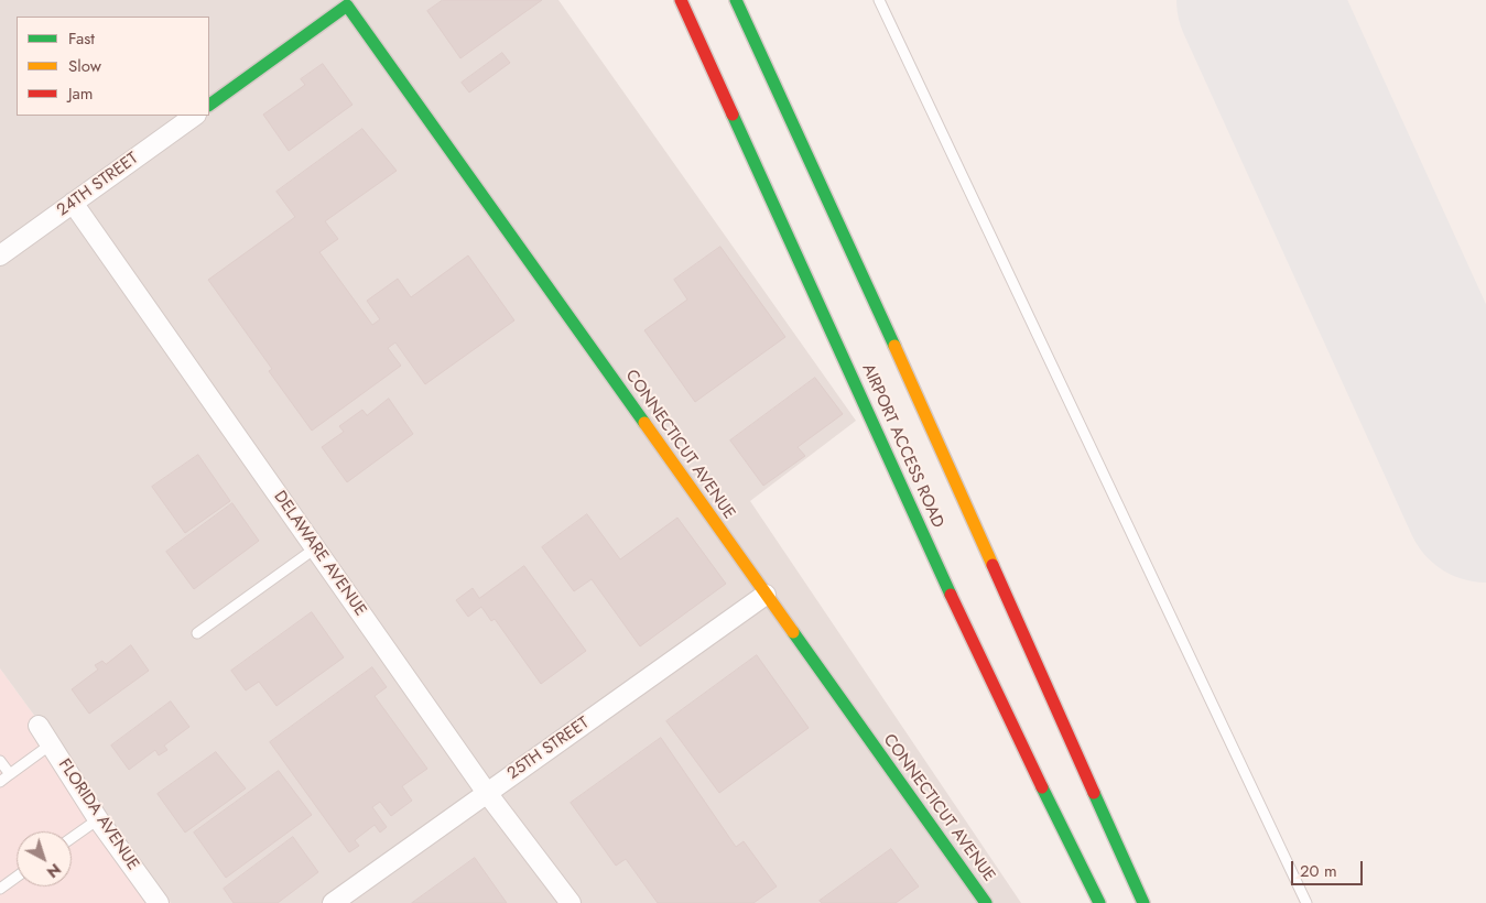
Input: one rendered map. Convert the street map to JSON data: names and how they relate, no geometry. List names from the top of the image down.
{
  "streets": {
    "main road": ["CONNECTICUT AVENUE", "AIRPORT ACCESS ROAD"],
    "street": [
      "24TH STREET",
      "DELAWARE AVENUE",
      "25TH STREET",
      "FLORIDA AVENUE"
    ]
  },
  "crossings": [
    ["24TH STREET", "DELAWARE AVENUE"],
    ["CONNECTICUT AVENUE", "25TH STREET"],
    ["DELAWARE AVENUE", "25TH STREET"]
  ],
  "legend": ["Fast", "Slow", "Jam"],
  "scale_bar": "20 m",
  "north": "bottom right"
}
